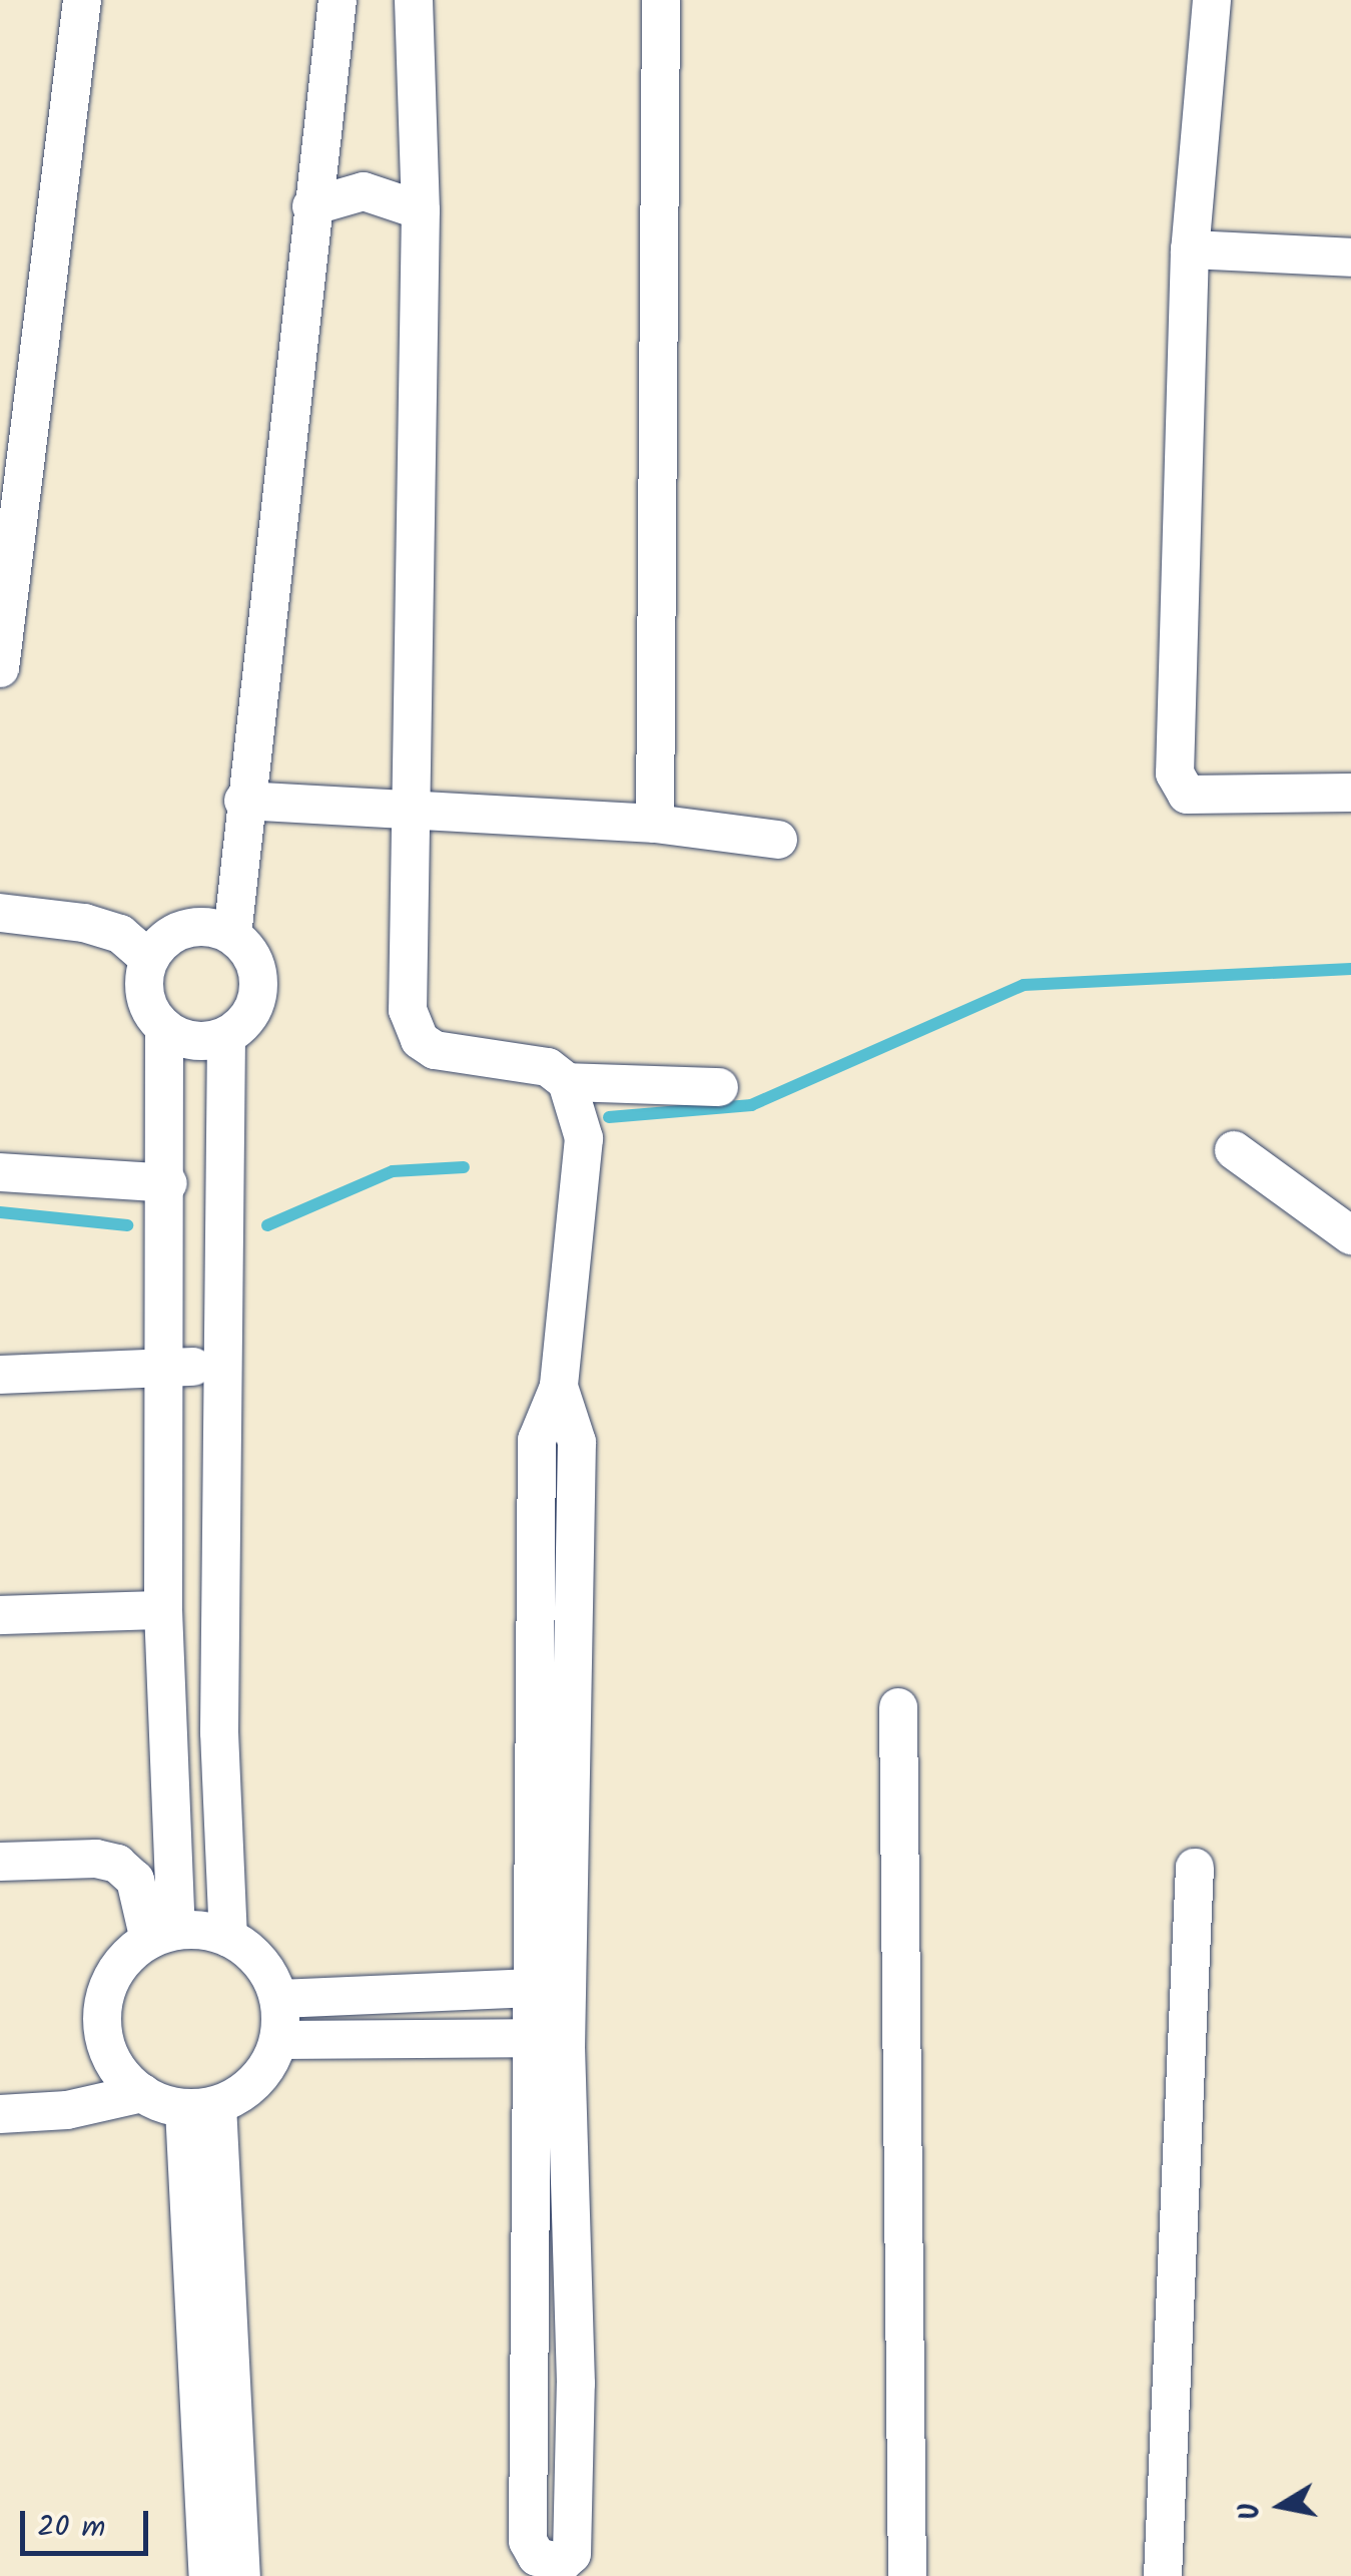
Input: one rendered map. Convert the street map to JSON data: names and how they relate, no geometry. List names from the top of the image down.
{
  "scale_bar": "20 m",
  "north": "left"
}
